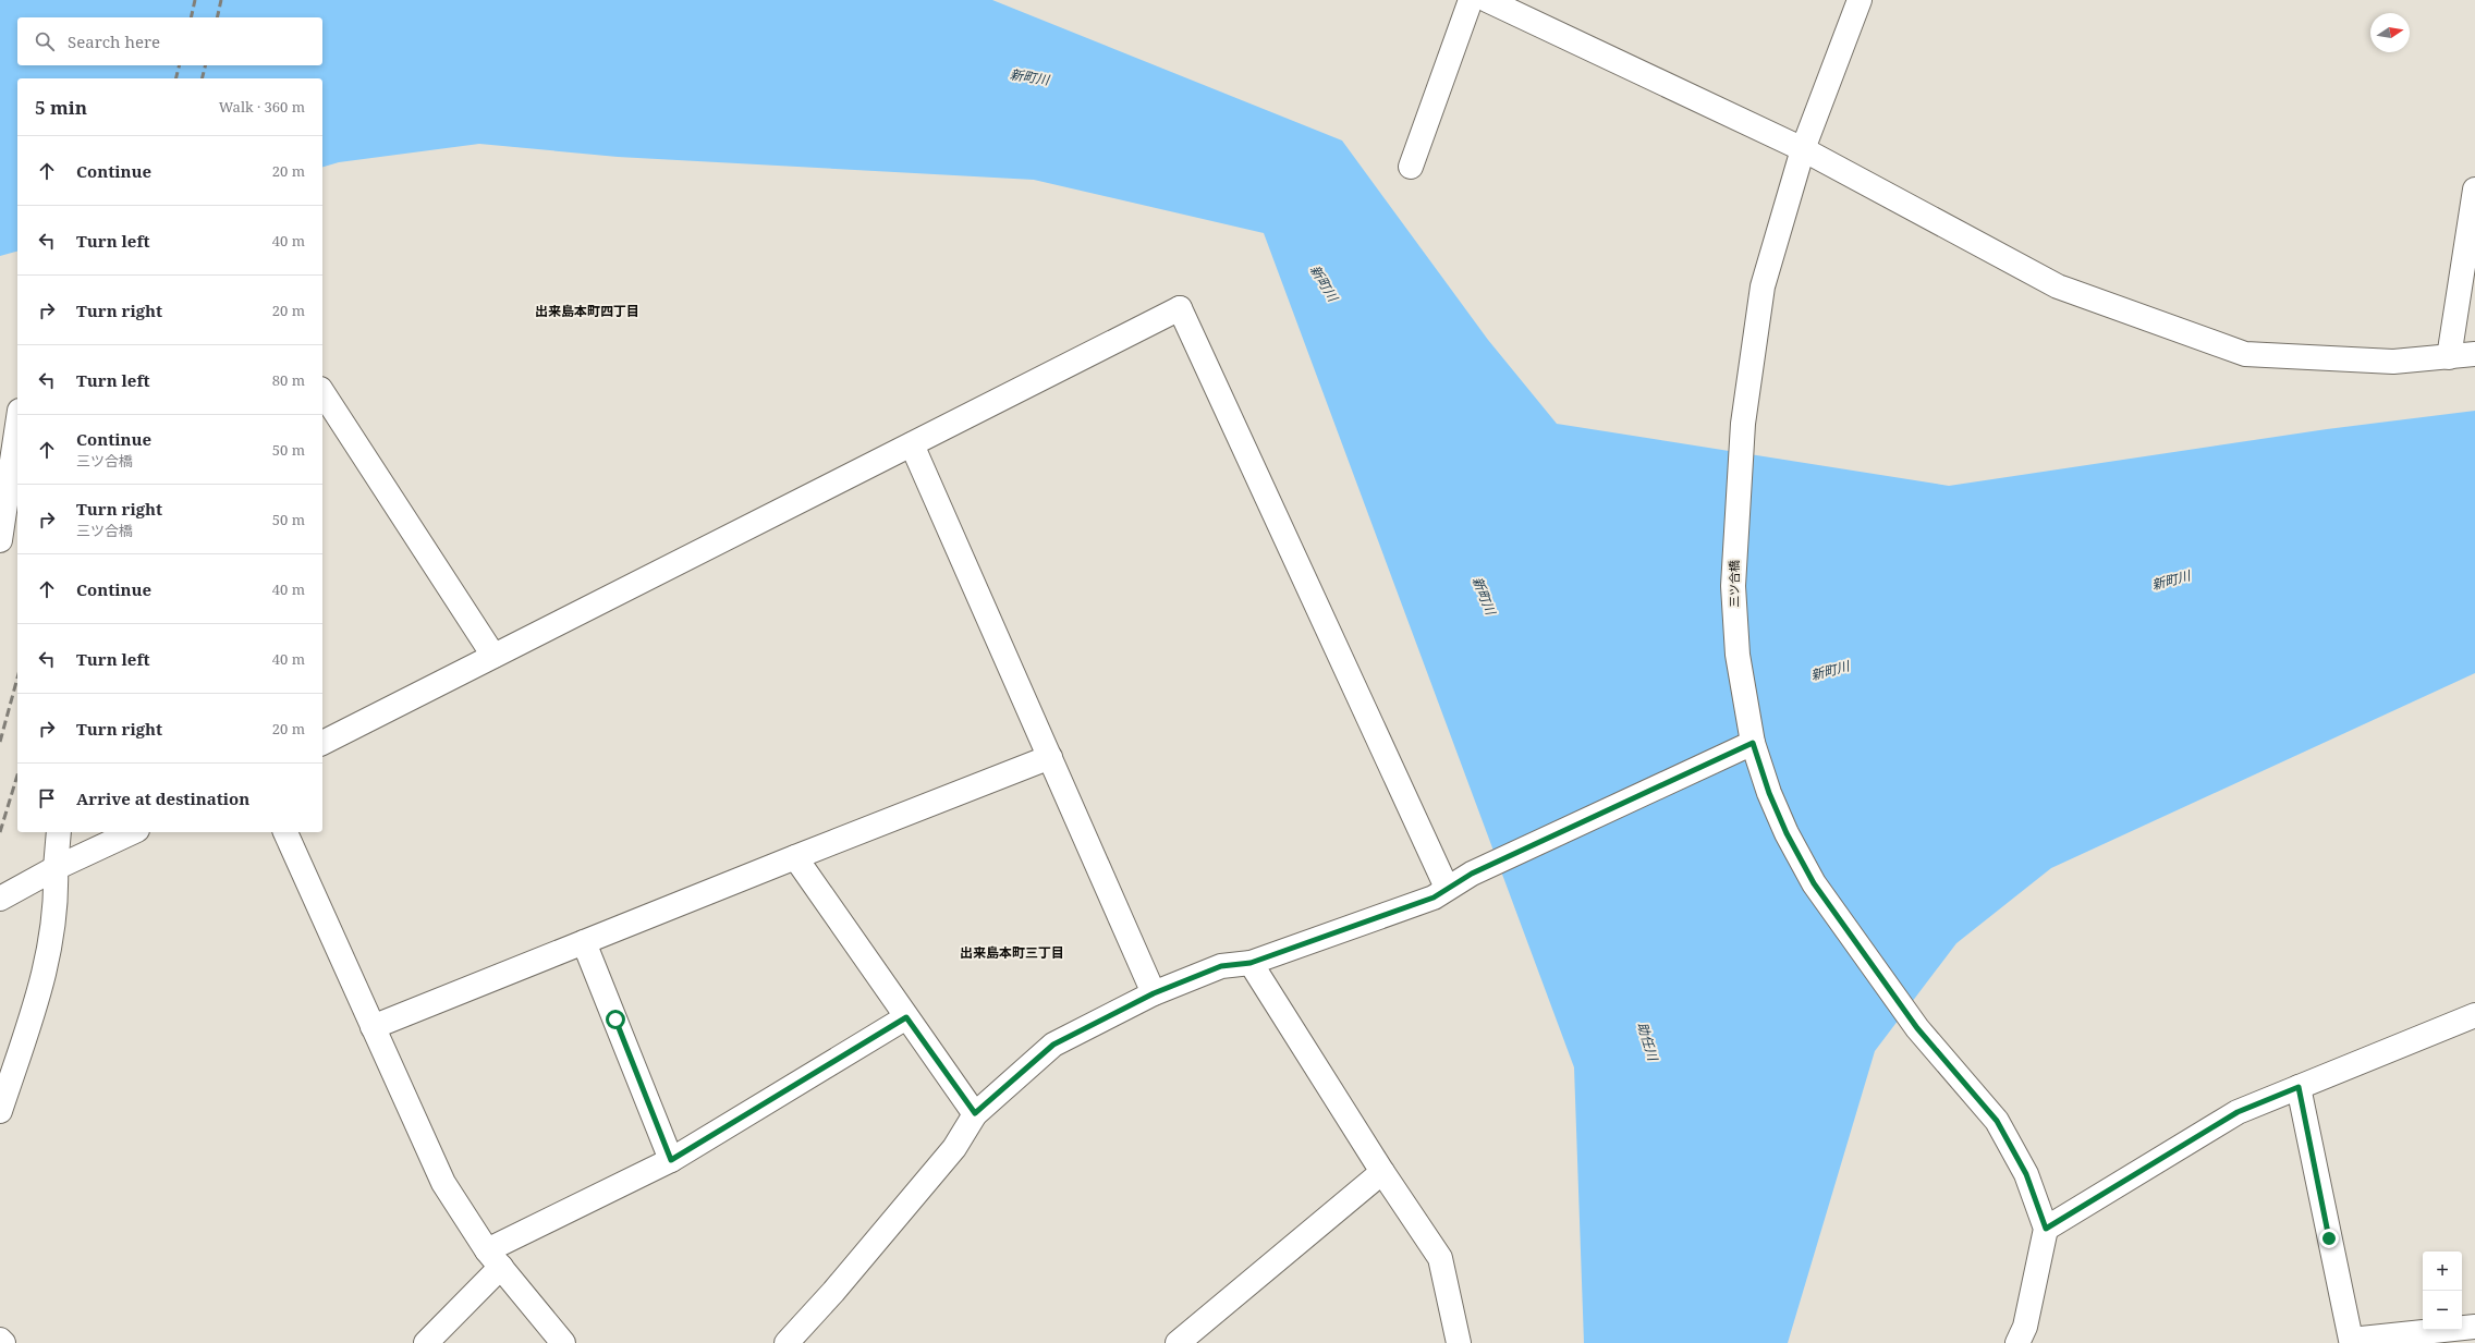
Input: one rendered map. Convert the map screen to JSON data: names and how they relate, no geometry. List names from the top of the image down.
{
  "streets": {
    "street": ["三ツ合橋"]
  },
  "districts": ["出来島本町四丁目", "出来島本町三丁目"],
  "water": ["新町川", "助任川"],
  "north": "right",
  "page": {
    "search": "Search here",
    "heading": ["5 min", "Walk · 360 m"],
    "list": [
      ["Continue", "20 m"],
      ["Turn left", "40 m"],
      ["Turn right", "20 m"],
      ["Turn left", "80 m"],
      ["Continue", "三ツ合橋", "50 m"],
      ["Turn right", "三ツ合橋", "50 m"],
      ["Continue", "40 m"],
      ["Turn left", "40 m"],
      ["Turn right", "20 m"],
      "Arrive at destination"
    ],
    "map_buttons": ["+", "−"]
  }
}
